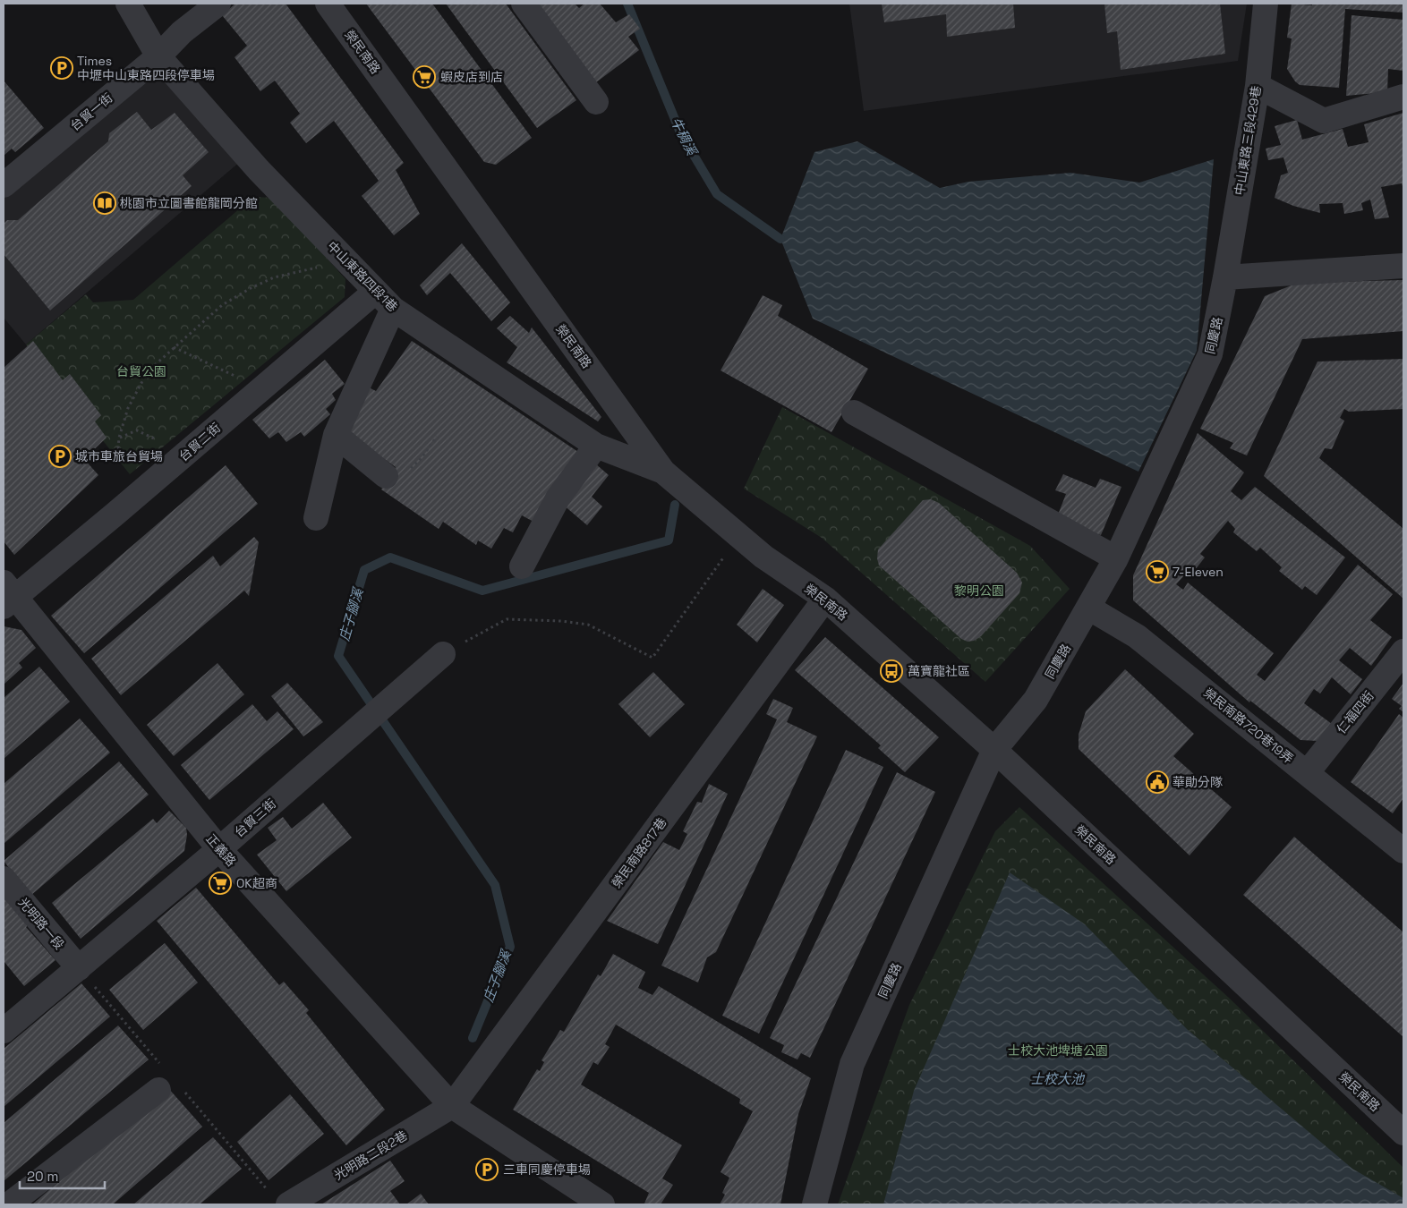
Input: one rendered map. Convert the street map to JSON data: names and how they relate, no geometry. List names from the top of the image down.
{
  "streets": {
    "street": [
      "榮民南路",
      "台貿一街",
      "中山東路三段429巷",
      "中山東路四段1巷",
      "同慶路",
      "台貿二街",
      "仁福四街",
      "榮民南路720巷19弄",
      "台貿三街",
      "正義路",
      "榮民南路817巷",
      "光明路一段",
      "光明路二段2巷"
    ]
  },
  "crossings": [
    ["榮民南路", "中山東路四段1巷"],
    ["榮民南路", "同慶路"],
    ["榮民南路", "榮民南路817巷"],
    ["台貿一街", "中山東路四段1巷"],
    ["中山東路三段429巷", "同慶路"],
    ["中山東路四段1巷", "台貿二街"],
    ["同慶路", "榮民南路720巷19弄"],
    ["台貿二街", "正義路"],
    ["仁福四街", "榮民南路720巷19弄"],
    ["台貿三街", "正義路"],
    ["台貿三街", "光明路一段"],
    ["正義路", "榮民南路817巷"],
    ["正義路", "光明路二段2巷"],
    ["榮民南路817巷", "光明路二段2巷"]
  ],
  "water": ["牛稠溪", "庄子腳溪", "士校大池"],
  "parks": ["台貿公園", "黎明公園", "士校大池埤塘公園"],
  "places": {
    "parking": ["Times 中壢中山東路四段停車場", "城市車旅台貿場", "三車同慶停車場"],
    "supermarket": ["蝦皮店到店", "7-Eleven", "OK超商"],
    "library": ["桃園市立圖書館龍岡分館"],
    "bus stop": ["萬寶龍社區"],
    "public building": ["華勛分隊"]
  },
  "scale_bar": "20 m"
}
